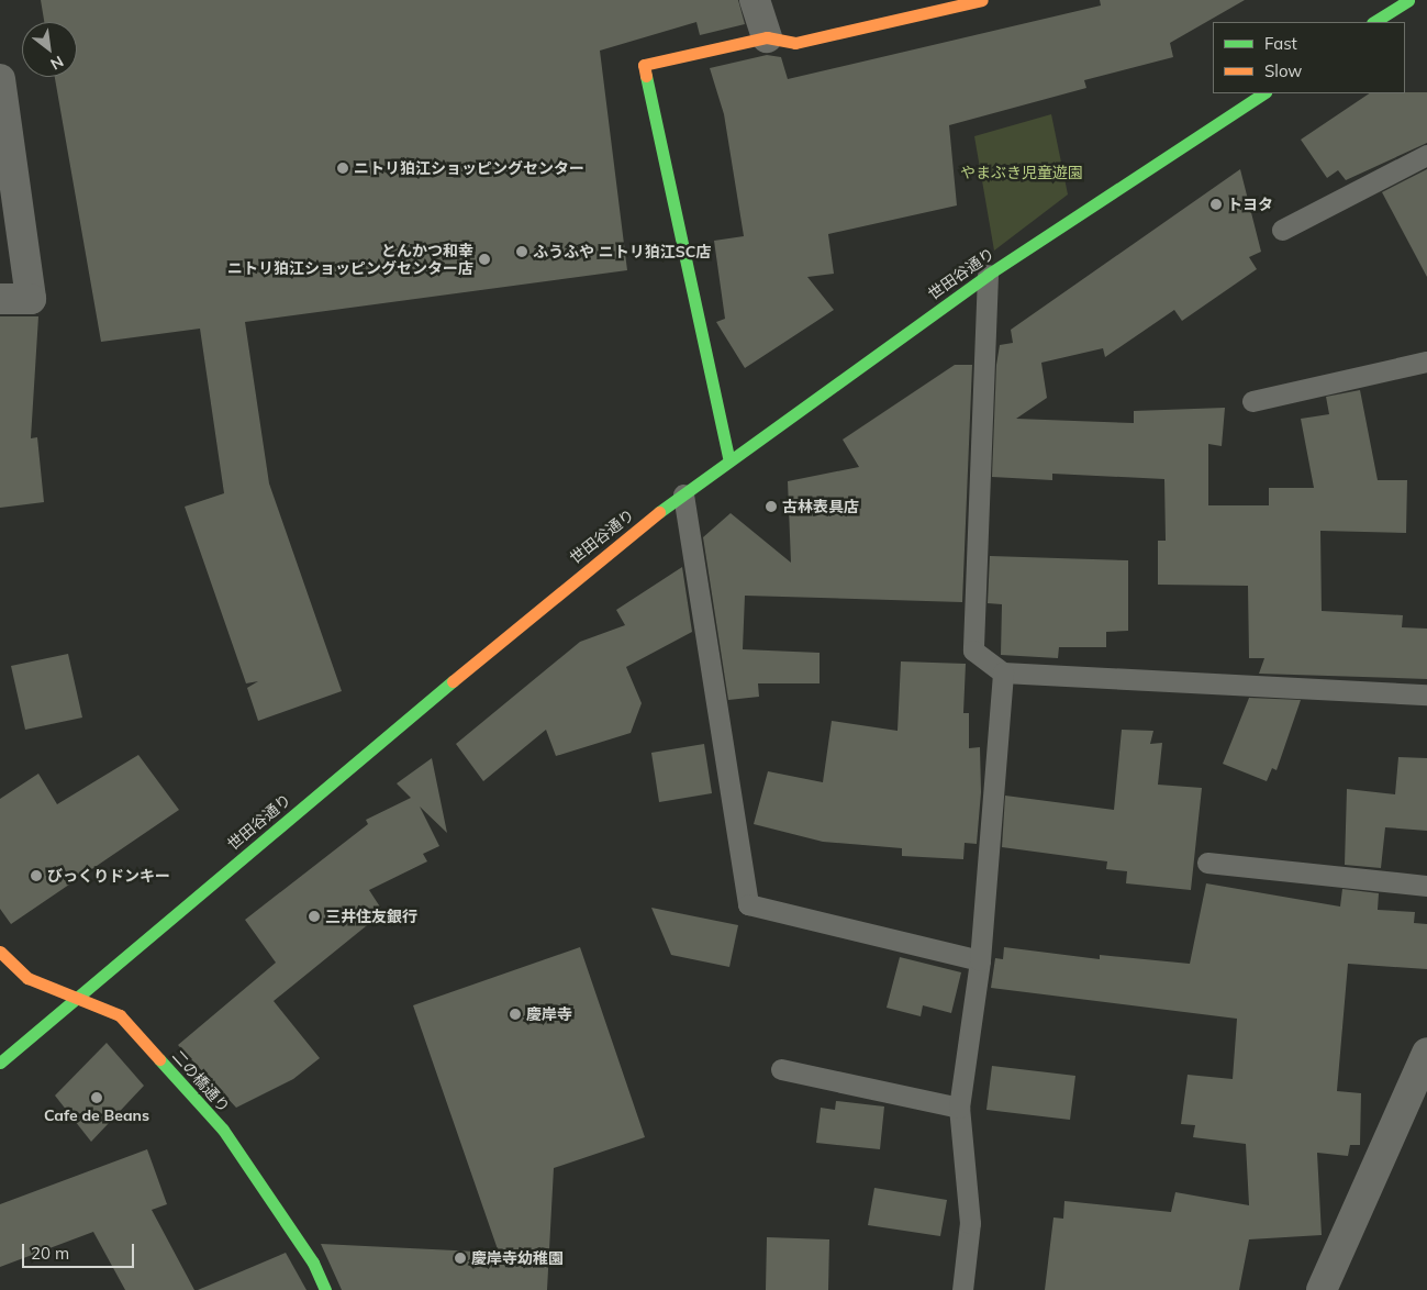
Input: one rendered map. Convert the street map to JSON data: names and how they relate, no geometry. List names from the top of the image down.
{
  "streets": {
    "main road": ["世田谷通り", "二の橋通り"]
  },
  "crossings": [
    ["世田谷通り", "二の橋通り"]
  ],
  "parks": ["やまぶき児童遊園"],
  "places": [
    "ニトリ狛江ショッピングセンター",
    "トヨタ",
    "ふうふや ニトリ狛江SC店",
    "とんかつ和幸 ニトリ狛江ショッピングセンター店",
    "古林表具店",
    "びっくりドンキー",
    "三井住友銀行",
    "慶岸寺",
    "Cafe de Beans",
    "慶岸寺幼稚園"
  ],
  "legend": ["Fast", "Slow"],
  "scale_bar": "20 m",
  "north": "bottom right"
}
